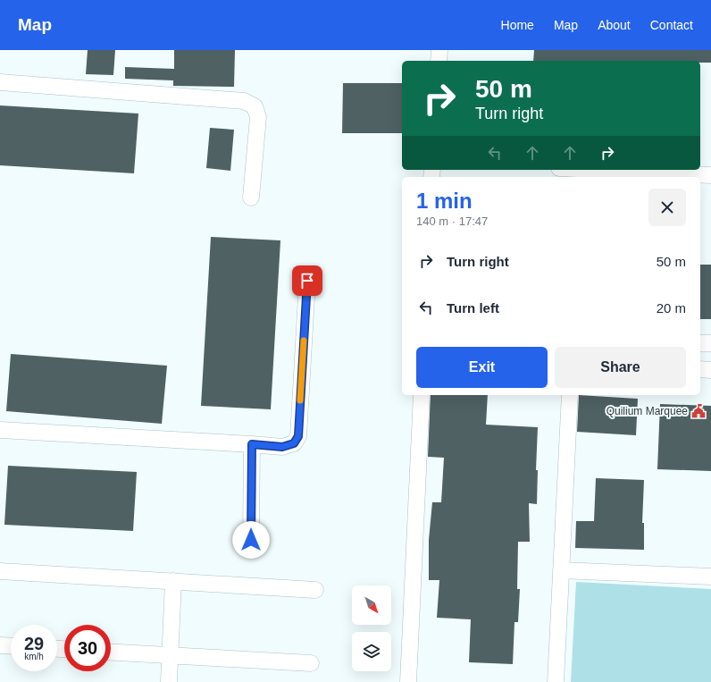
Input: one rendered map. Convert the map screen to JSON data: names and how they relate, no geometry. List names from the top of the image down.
{
  "places": {
    "public building": ["Quilium Marquee"]
  },
  "north": "bottom right",
  "page": {
    "header": "Map",
    "nav": [
      "Home",
      "Map",
      "About",
      "Contact"
    ],
    "turn": ["50 m", "Turn right"],
    "heading": ["1 min", "140 m · 17:47"],
    "list": [
      {
        "name": "Turn right",
        "value": "50 m"
      },
      {
        "name": "Turn left",
        "value": "20 m"
      }
    ],
    "buttons": ["Exit", "Share"],
    "speed": "29 km/h",
    "limit": "30"
  }
}
